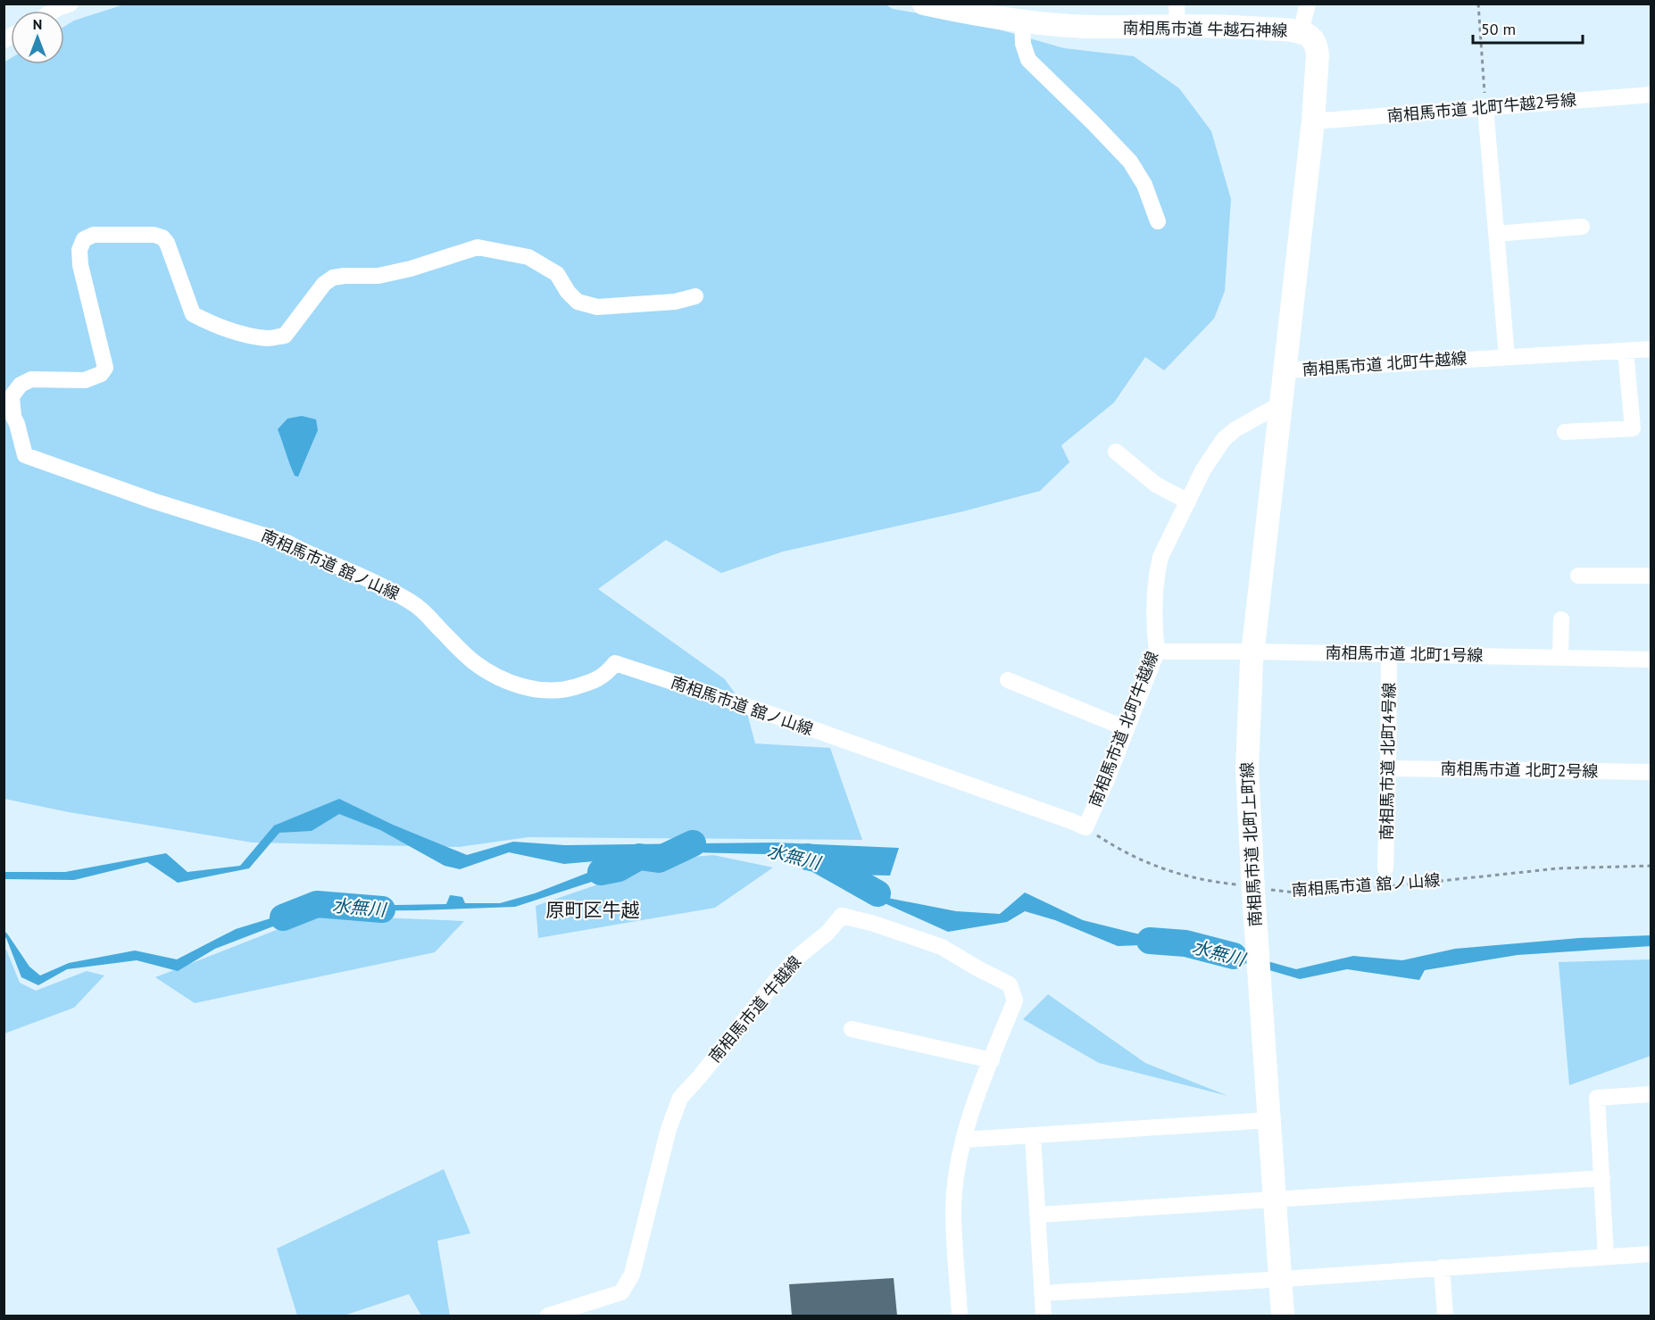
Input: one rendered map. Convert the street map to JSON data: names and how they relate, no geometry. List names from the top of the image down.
{
  "streets": {
    "street": [
      "南相馬市道 牛越石神線",
      "南相馬市道 北町牛越2号線",
      "南相馬市道 北町牛越線",
      "南相馬市道 舘ノ山線",
      "南相馬市道 北町1号線",
      "南相馬市道 北町4号線",
      "南相馬市道 北町2号線",
      "南相馬市道 北町上町線",
      "南相馬市道 牛越線"
    ]
  },
  "crossings": [
    ["南相馬市道 牛越石神線", "南相馬市道 北町牛越2号線"],
    ["南相馬市道 牛越石神線", "南相馬市道 北町牛越線"],
    ["南相馬市道 北町牛越線", "南相馬市道 舘ノ山線"],
    ["南相馬市道 北町牛越線", "南相馬市道 北町1号線"],
    ["南相馬市道 北町牛越線", "南相馬市道 北町上町線"],
    ["南相馬市道 舘ノ山線", "南相馬市道 北町上町線"],
    ["南相馬市道 北町1号線", "南相馬市道 北町4号線"],
    ["南相馬市道 北町1号線", "南相馬市道 北町上町線"],
    ["南相馬市道 北町4号線", "南相馬市道 北町2号線"]
  ],
  "districts": ["原町区牛越"],
  "water": ["水無川"],
  "scale_bar": "50 m",
  "north": "top"
}
